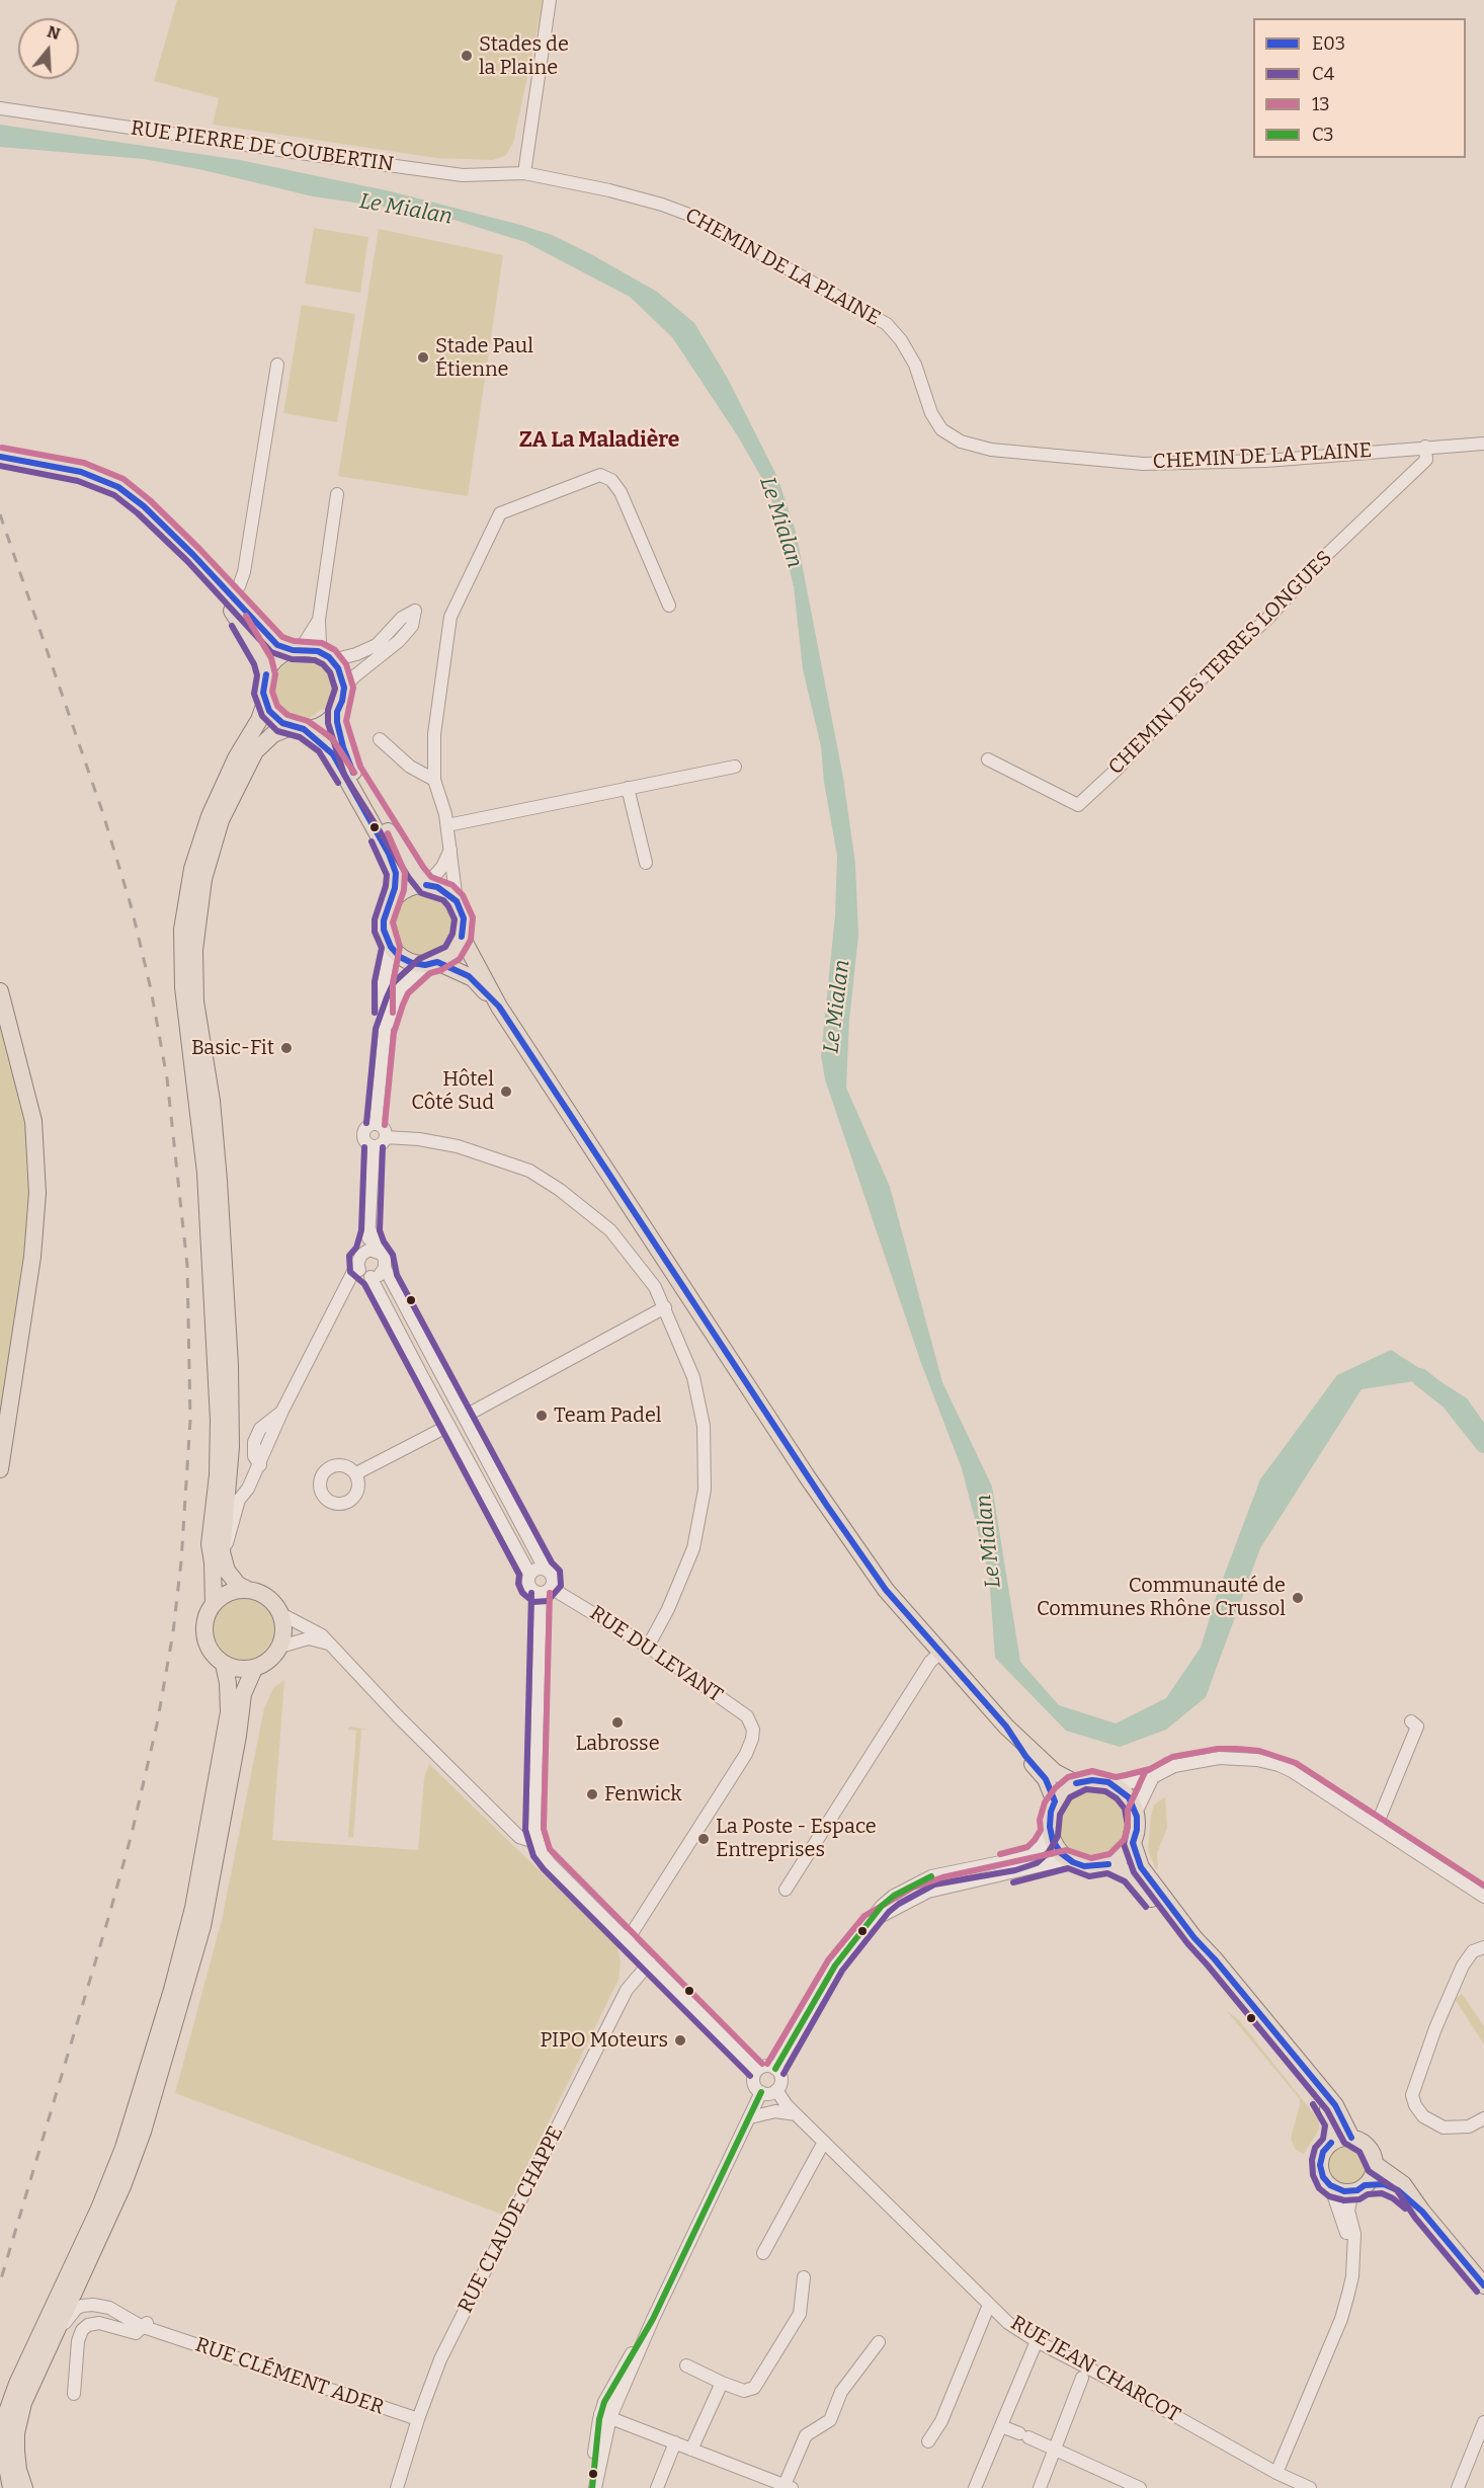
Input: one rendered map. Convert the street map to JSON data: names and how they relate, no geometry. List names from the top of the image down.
{
  "streets": {
    "street": [
      "RUE PIERRE DE COUBERTIN",
      "CHEMIN DE LA PLAINE",
      "CHEMIN DES TERRES LONGUES",
      "RUE DU LEVANT",
      "RUE CLAUDE CHAPPE",
      "RUE JEAN CHARCOT",
      "RUE CLÉMENT ADER"
    ]
  },
  "crossings": [
    ["RUE PIERRE DE COUBERTIN", "CHEMIN DE LA PLAINE"],
    ["CHEMIN DE LA PLAINE", "CHEMIN DES TERRES LONGUES"],
    ["RUE CLAUDE CHAPPE", "RUE CLÉMENT ADER"]
  ],
  "districts": ["ZA La Maladière"],
  "water": ["Le Mialan"],
  "places": [
    "Stades de la Plaine",
    "Stade Paul Étienne",
    "Basic-Fit",
    "Hôtel Côté Sud",
    "Team Padel",
    "Communauté de Communes Rhône Crussol",
    "Labrosse",
    "Fenwick",
    "La Poste - Espace Entreprises",
    "PIPO Moteurs"
  ],
  "lines": [
    "transit line 13",
    "transit line E03",
    "transit line C4",
    "transit line C3"
  ],
  "legend": [
    "E03",
    "C4",
    "13",
    "C3"
  ],
  "north": "top"
}
